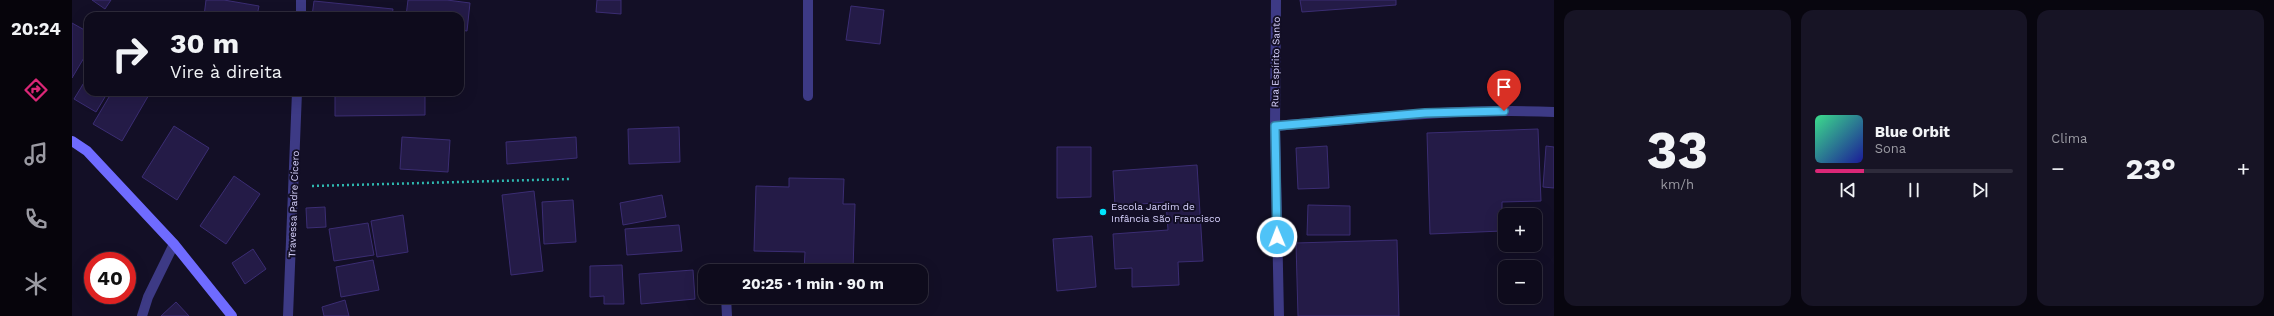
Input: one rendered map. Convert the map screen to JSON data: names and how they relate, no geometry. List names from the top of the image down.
{
  "streets": {
    "street": ["Rua Espírito Santo", "Travessa Padre Cícero"]
  },
  "places": ["Escola Jardim de Infância São Francisco"],
  "page": {
    "tabs": "20:24",
    "tile": [
      ["33", "km/h"],
      "Clima"
    ],
    "turn": ["30 m", "Vire à direita"],
    "song": ["Blue Orbit", "Sona"],
    "heat": ["−", "23°", "+"],
    "map_buttons": ["+", "−"],
    "limit": "40",
    "trip": "20:25 · 1 min · 90 m"
  }
}
